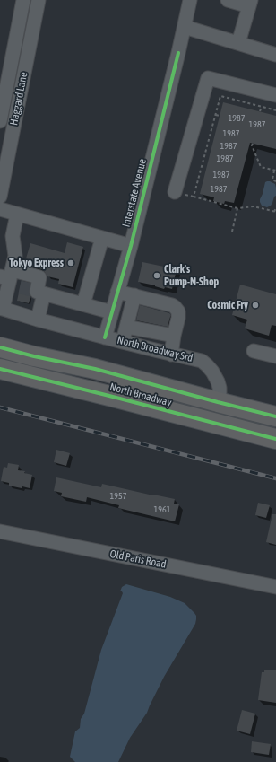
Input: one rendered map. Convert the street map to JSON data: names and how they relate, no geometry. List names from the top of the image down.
{
  "streets": {
    "highway": ["North Broadway"],
    "street": [
      "Haggard Lane",
      "Interstate Avenue",
      "North Broadway Srd",
      "Old Paris Road"
    ]
  },
  "crossings": [
    ["Interstate Avenue", "North Broadway Srd"],
    ["North Broadway Srd", "North Broadway"]
  ],
  "places": ["Tokyo Express", "Clark's Pump-N-Shop", "Cosmic Fry"],
  "house_numbers": [
    "1987",
    "1987",
    "1987",
    "1987",
    "1987",
    "1987",
    "1987",
    "1957",
    "1961"
  ]
}
